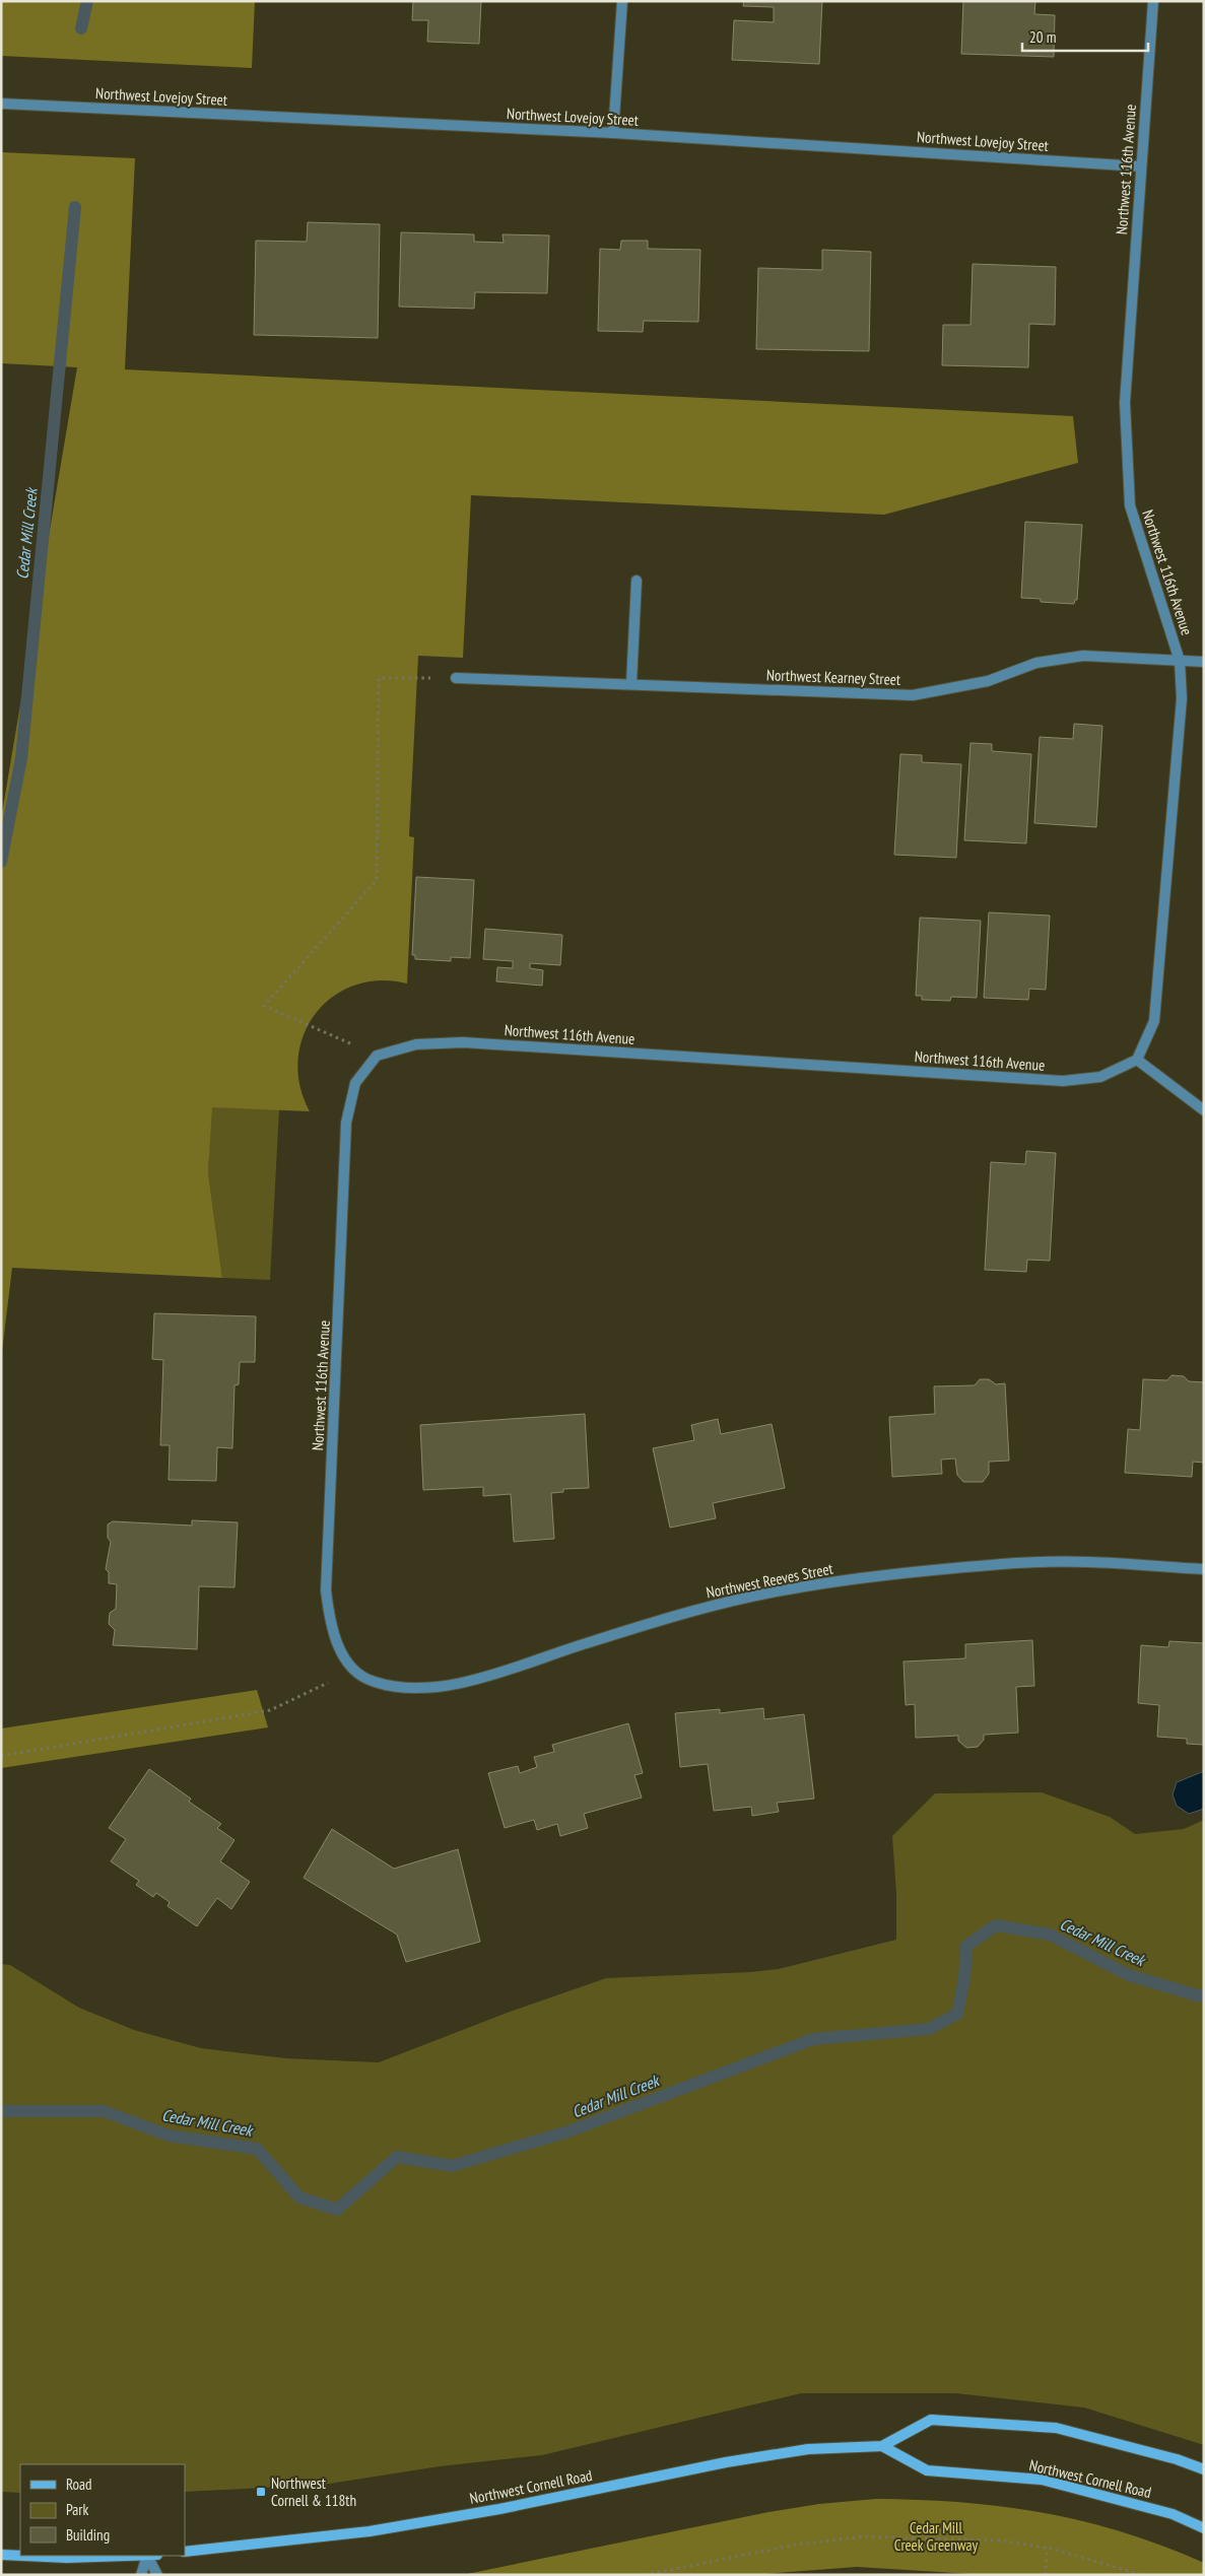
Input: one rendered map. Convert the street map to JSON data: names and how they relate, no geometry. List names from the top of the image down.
{
  "streets": {
    "main road": ["Northwest Cornell Road"],
    "street": [
      "Northwest Lovejoy Street",
      "Northwest 116th Avenue",
      "Northwest Kearney Street",
      "Northwest Reeves Street"
    ]
  },
  "crossings": [
    ["Northwest Lovejoy Street", "Northwest 116th Avenue"],
    ["Northwest 116th Avenue", "Northwest Kearney Street"],
    ["Northwest 116th Avenue", "Northwest Reeves Street"]
  ],
  "water": ["Cedar Mill Creek"],
  "parks": ["Cedar Mill Creek Greenway"],
  "places": {
    "transit": ["Northwest Cornell & 118th"]
  },
  "legend": ["Road", "Park", "Building"],
  "scale_bar": "20 m"
}
